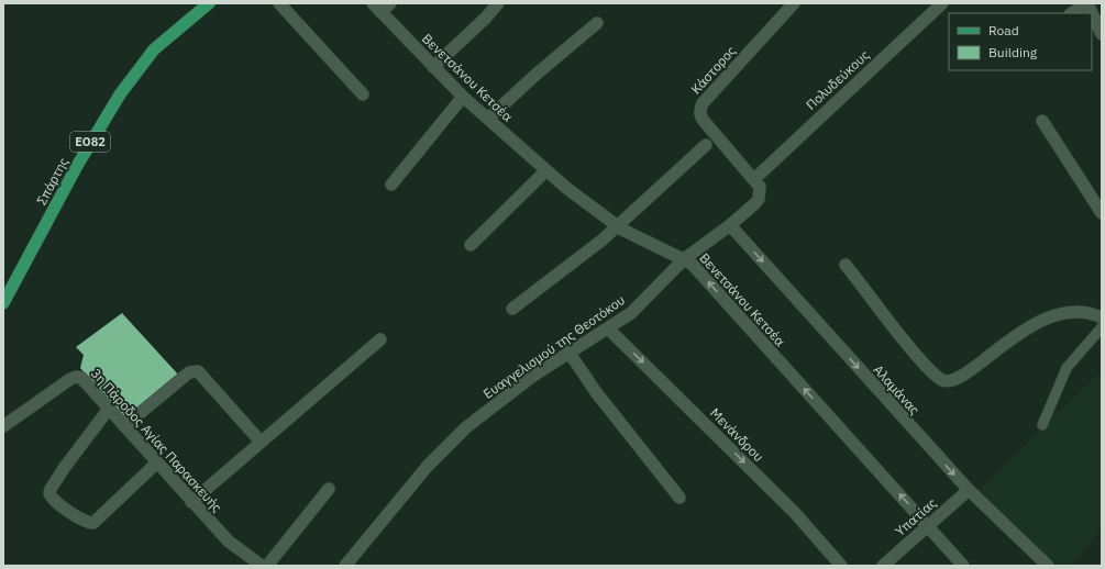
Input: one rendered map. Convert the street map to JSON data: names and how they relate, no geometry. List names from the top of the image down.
{
  "streets": {
    "main road": ["ΕΟ82", "Σπάρτης"],
    "street": [
      "Κάστορος",
      "Βενετσάνου Κετσέα",
      "Πολυδεύκους",
      "Ευαγγελισμού της Θεοτόκου",
      "Αλαμάνας",
      "Μενάνδρου",
      "3η Πάροδος Αγίας Παρασκευής",
      "Υπατίας"
    ]
  },
  "crossings": [
    ["Κάστορος", "Πολυδεύκους"],
    ["Κάστορος", "Ευαγγελισμού της Θεοτόκου"],
    ["Βενετσάνου Κετσέα", "Ευαγγελισμού της Θεοτόκου"],
    ["Βενετσάνου Κετσέα", "Υπατίας"],
    ["Πολυδεύκους", "Ευαγγελισμού της Θεοτόκου"],
    ["Ευαγγελισμού της Θεοτόκου", "Αλαμάνας"],
    ["Ευαγγελισμού της Θεοτόκου", "Μενάνδρου"],
    ["Αλαμάνας", "Υπατίας"]
  ],
  "one_way": ["Βενετσάνου Κετσέα", "Αλαμάνας"],
  "legend": ["Road", "Building"]
}
